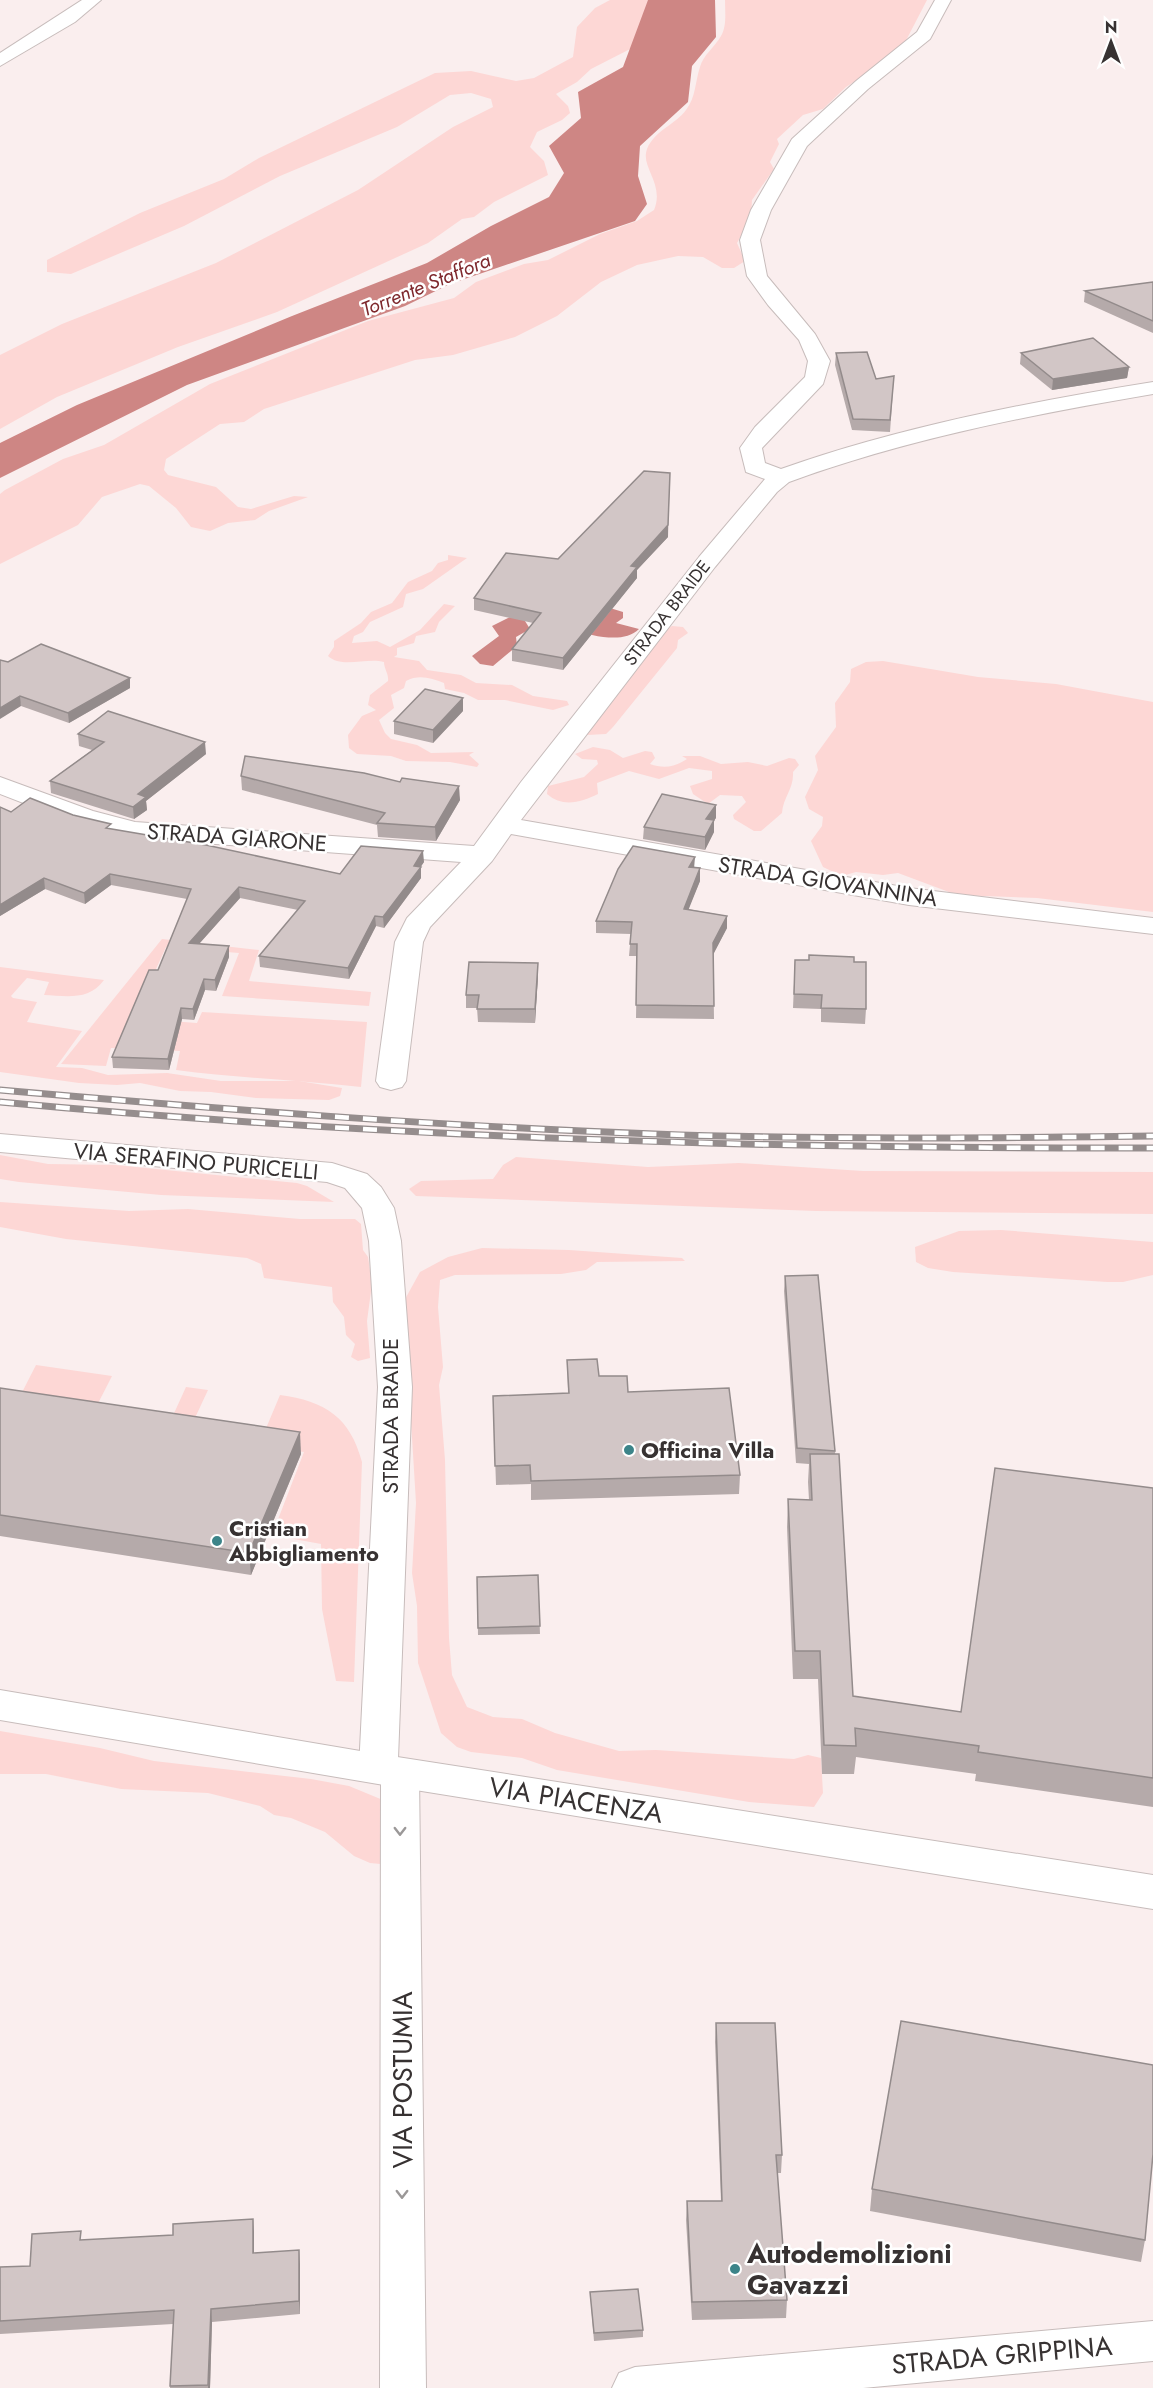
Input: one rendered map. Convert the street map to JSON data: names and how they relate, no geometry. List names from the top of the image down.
{
  "streets": {
    "main road": ["VIA PIACENZA"],
    "street": [
      "STRADA BRAIDE",
      "STRADA GIARONE",
      "STRADA GIOVANNINA",
      "VIA SERAFINO PURICELLI",
      "VIA POSTUMIA",
      "STRADA GRIPPINA"
    ]
  },
  "crossings": [
    ["STRADA BRAIDE", "STRADA GIARONE"],
    ["STRADA BRAIDE", "STRADA GIOVANNINA"],
    ["STRADA BRAIDE", "VIA SERAFINO PURICELLI"],
    ["STRADA BRAIDE", "VIA PIACENZA"],
    ["STRADA BRAIDE", "VIA POSTUMIA"],
    ["VIA PIACENZA", "VIA POSTUMIA"]
  ],
  "one_way": ["VIA POSTUMIA"],
  "water": ["Torrente Staffora"],
  "places": ["Officina Villa", "Cristian Abbigliamento", "Autodemolizioni Gavazzi"],
  "north": "top"
}
